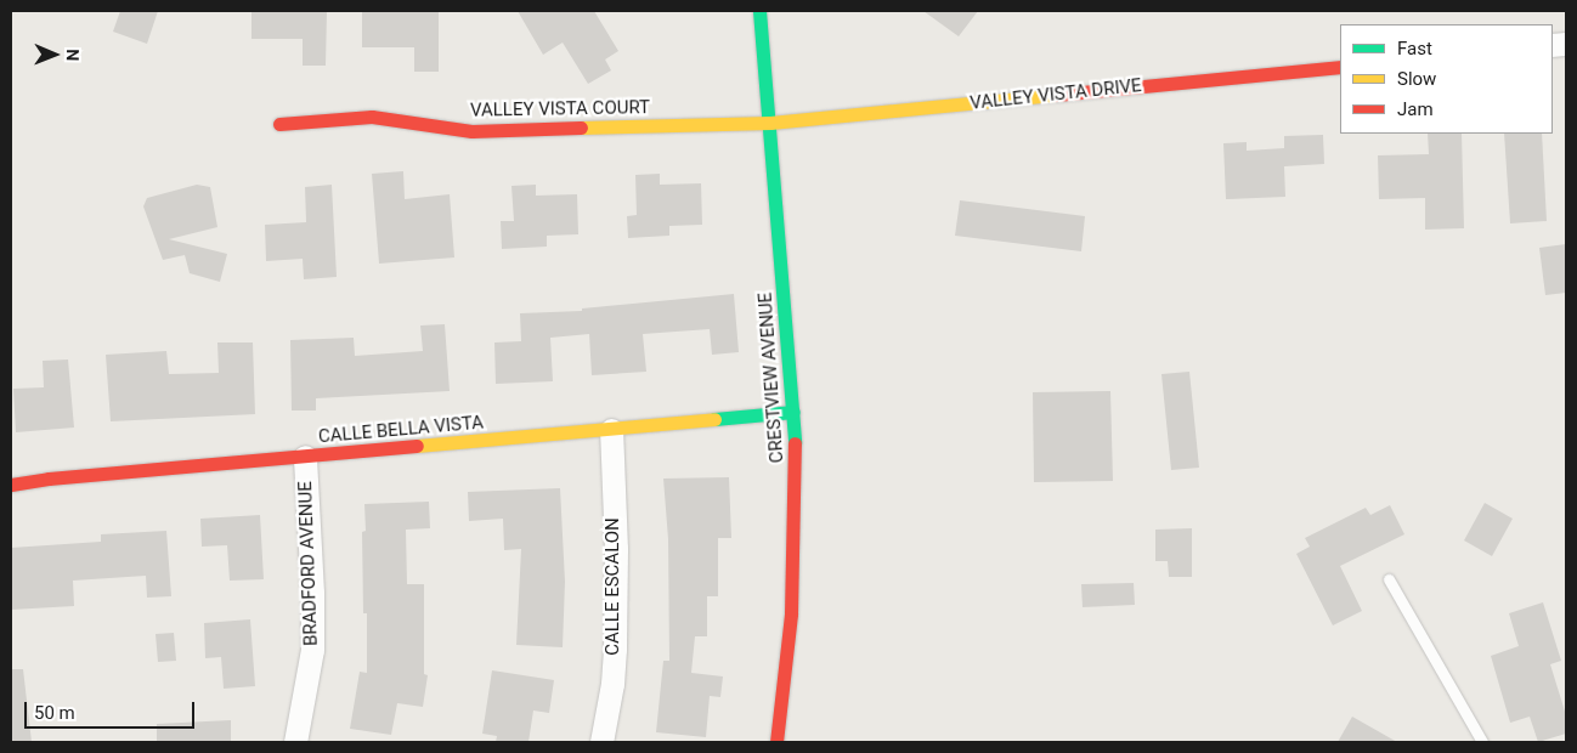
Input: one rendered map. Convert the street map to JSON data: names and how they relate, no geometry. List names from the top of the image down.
{
  "streets": {
    "street": [
      "VALLEY VISTA DRIVE",
      "VALLEY VISTA COURT",
      "CRESTVIEW AVENUE",
      "CALLE BELLA VISTA",
      "BRADFORD AVENUE",
      "CALLE ESCALON"
    ]
  },
  "crossings": [
    ["VALLEY VISTA DRIVE", "VALLEY VISTA COURT"],
    ["VALLEY VISTA DRIVE", "CRESTVIEW AVENUE"],
    ["VALLEY VISTA COURT", "CRESTVIEW AVENUE"],
    ["CRESTVIEW AVENUE", "CALLE BELLA VISTA"],
    ["CALLE BELLA VISTA", "BRADFORD AVENUE"],
    ["CALLE BELLA VISTA", "CALLE ESCALON"]
  ],
  "legend": ["Fast", "Slow", "Jam"],
  "scale_bar": "50 m",
  "north": "right"
}
